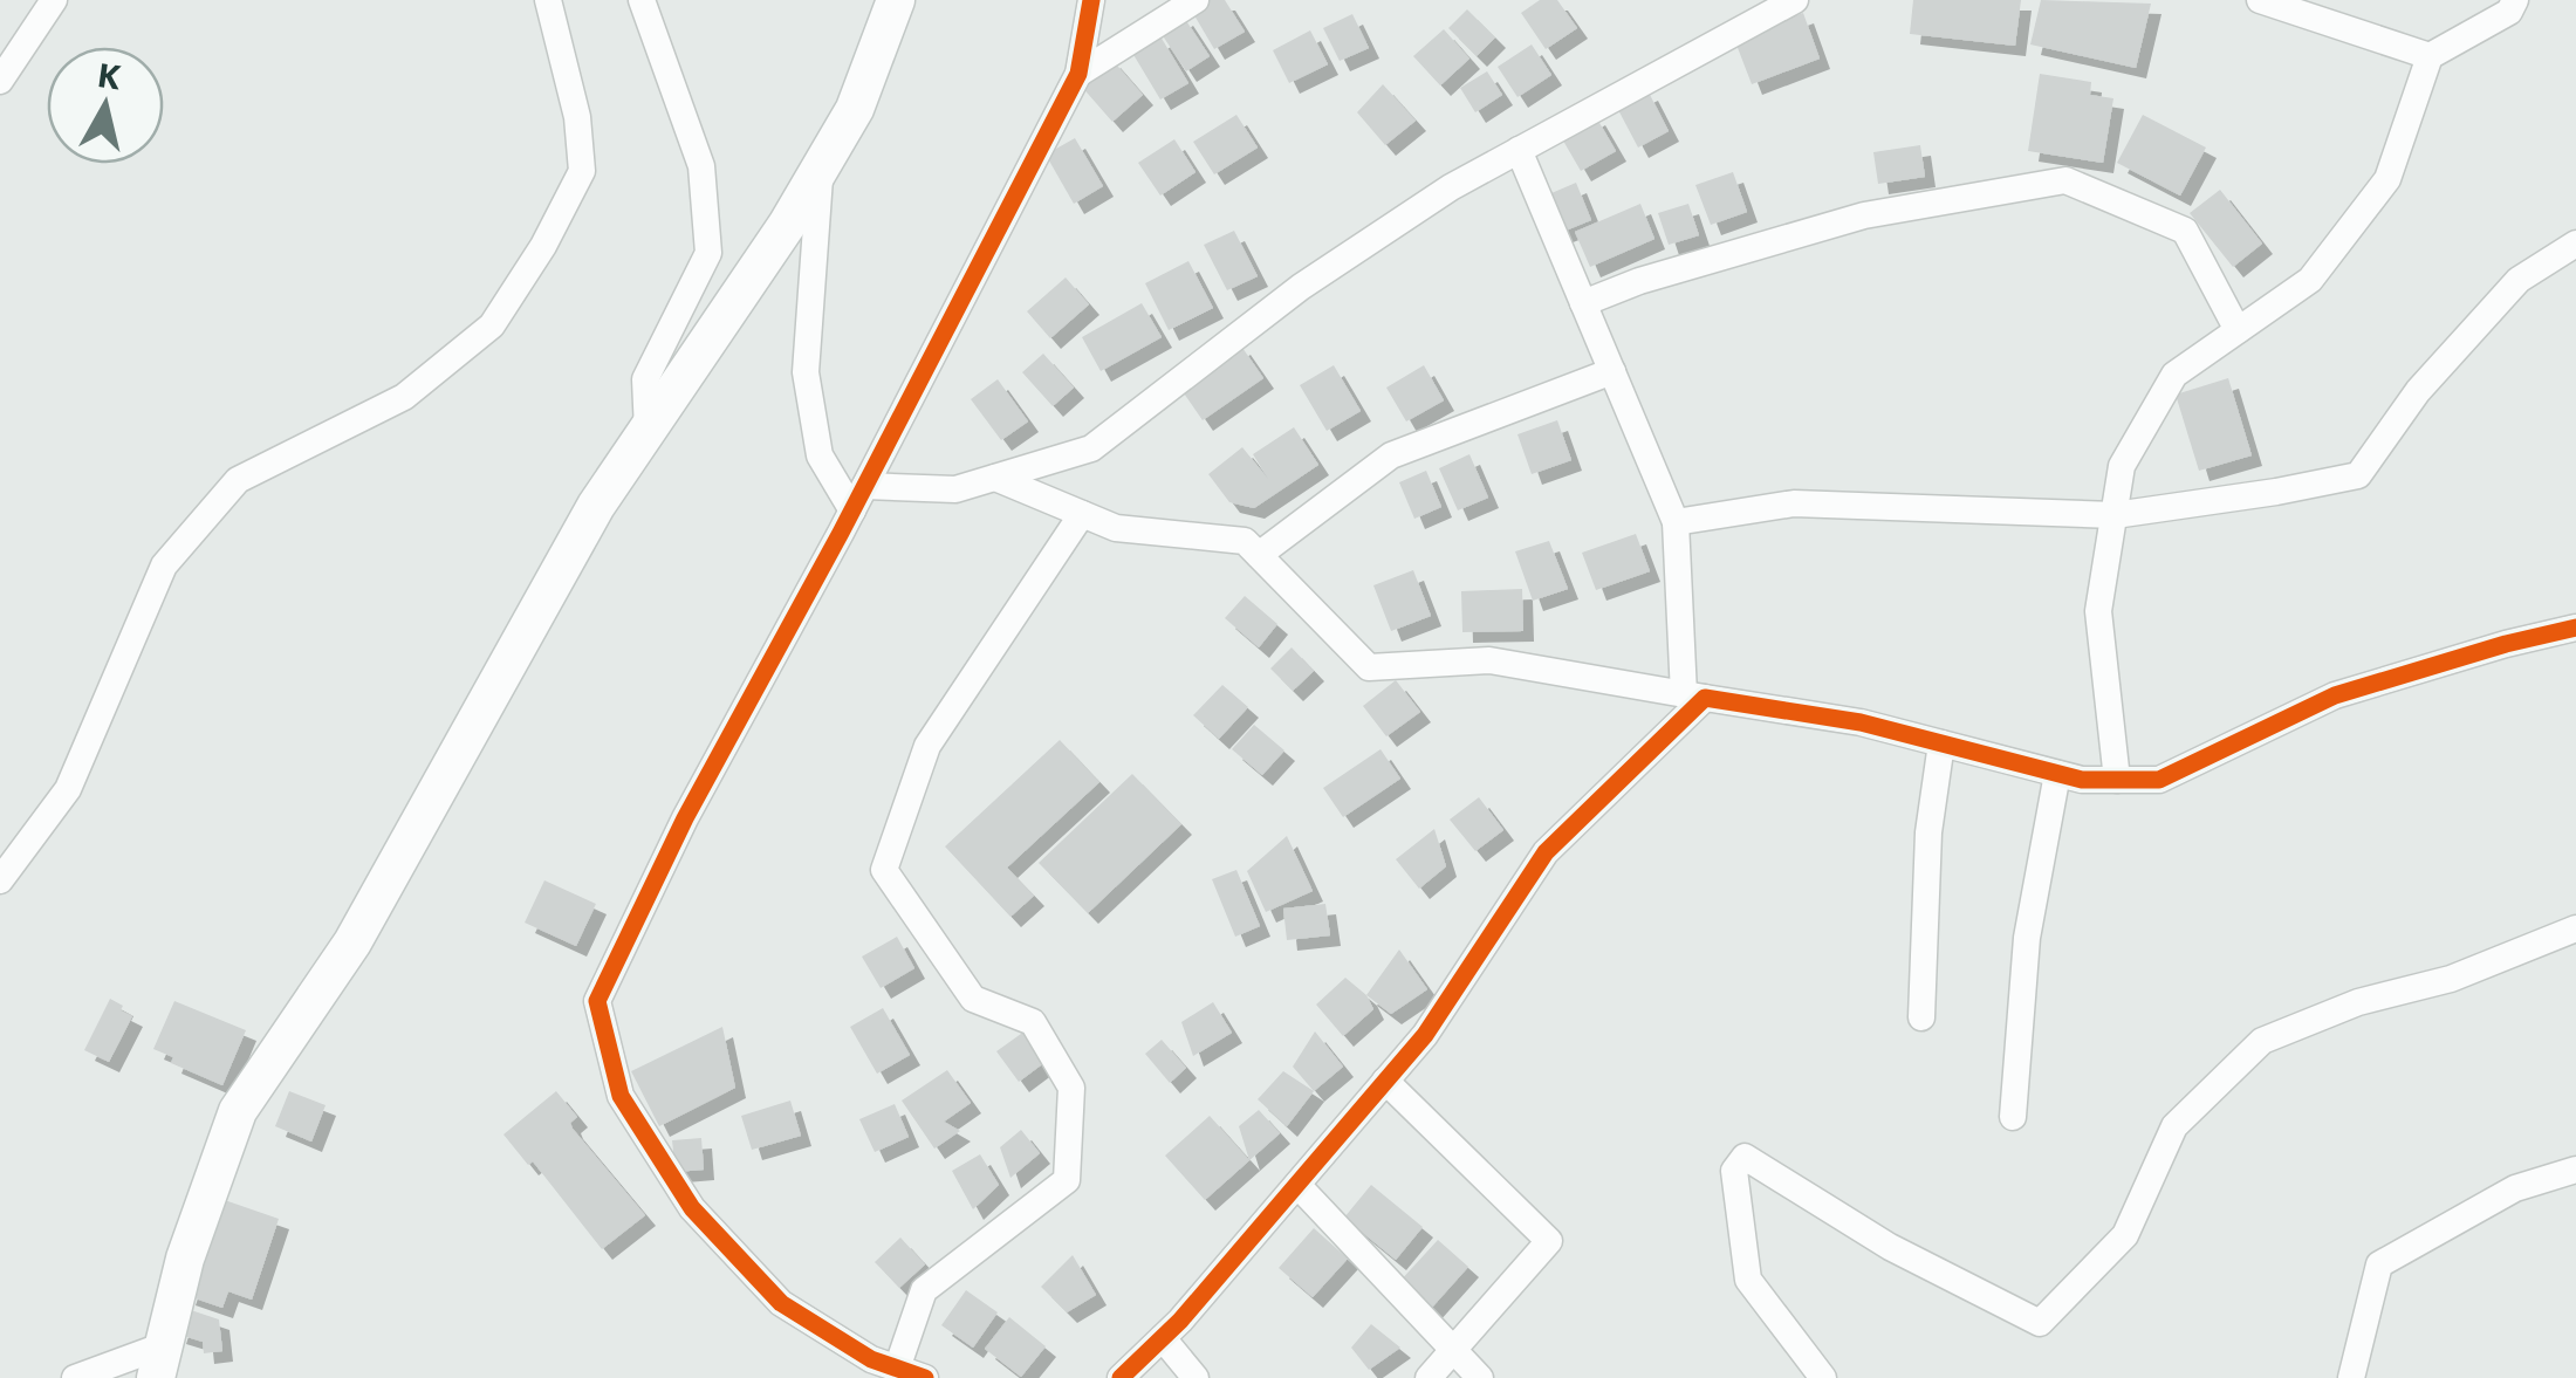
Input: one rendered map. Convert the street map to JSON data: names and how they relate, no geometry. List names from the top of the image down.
{
  "north": "top"
}
